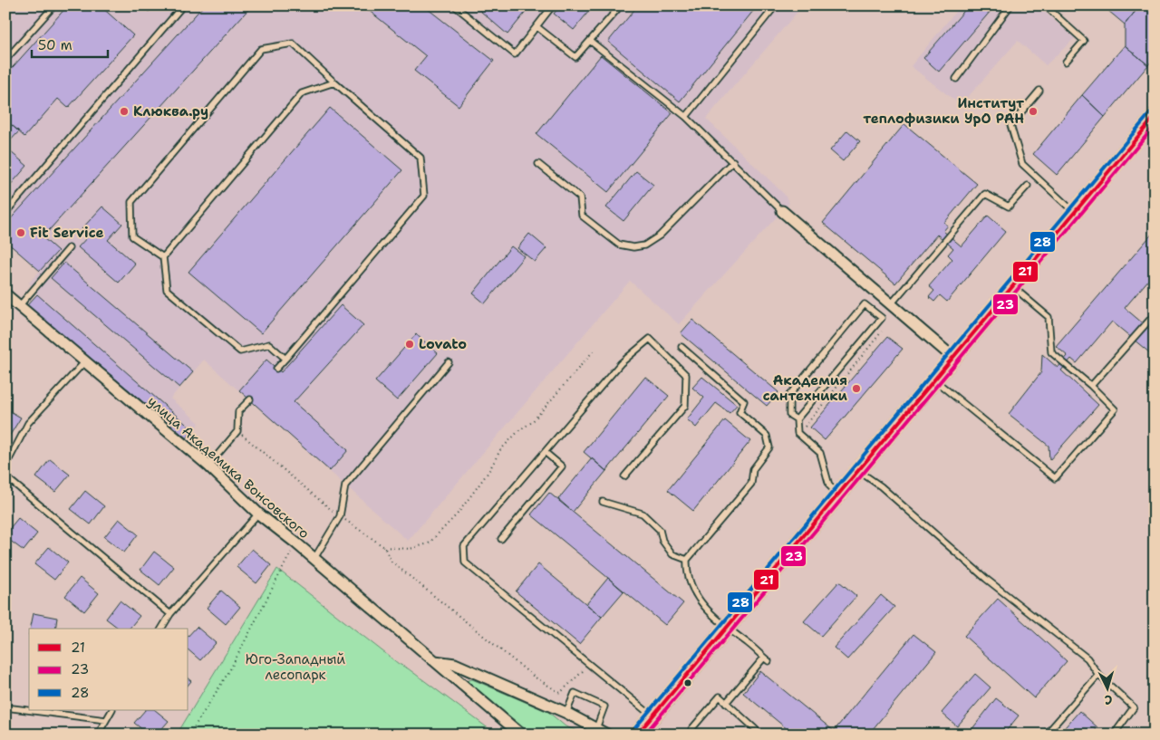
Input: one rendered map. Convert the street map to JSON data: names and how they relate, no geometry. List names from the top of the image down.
{
  "streets": {
    "street": ["улица Академика Вонсовского"]
  },
  "parks": ["Юго-Западный лесопарк"],
  "places": [
    "Клюква.ру",
    "Институт теплофизики УрО РАН",
    "Fit Service",
    "Lovato",
    "Академия сантехники"
  ],
  "lines": ["transit line 28", "transit line 21", "transit line 23"],
  "legend": ["21", "23", "28"],
  "scale_bar": "50 m",
  "north": "bottom"
}
